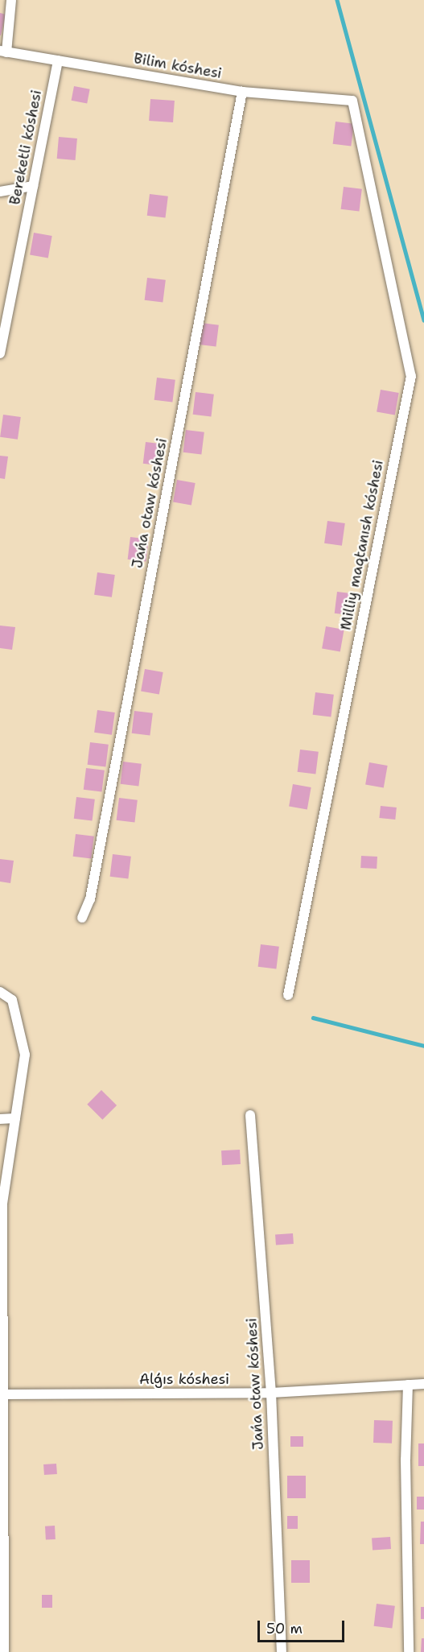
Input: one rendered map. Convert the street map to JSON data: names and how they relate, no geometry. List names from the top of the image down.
{
  "streets": {
    "street": [
      "Bilim kóshesi",
      "Bereketli kóshesi",
      "Jańa otaw kóshesi",
      "Milliy maqtanısh kóshesi",
      "Alǵıs kóshesi"
    ]
  },
  "crossings": [
    ["Bilim kóshesi", "Bereketli kóshesi"],
    ["Bilim kóshesi", "Jańa otaw kóshesi"],
    ["Bilim kóshesi", "Milliy maqtanısh kóshesi"],
    ["Jańa otaw kóshesi", "Alǵıs kóshesi"]
  ],
  "scale_bar": "50 m"
}
